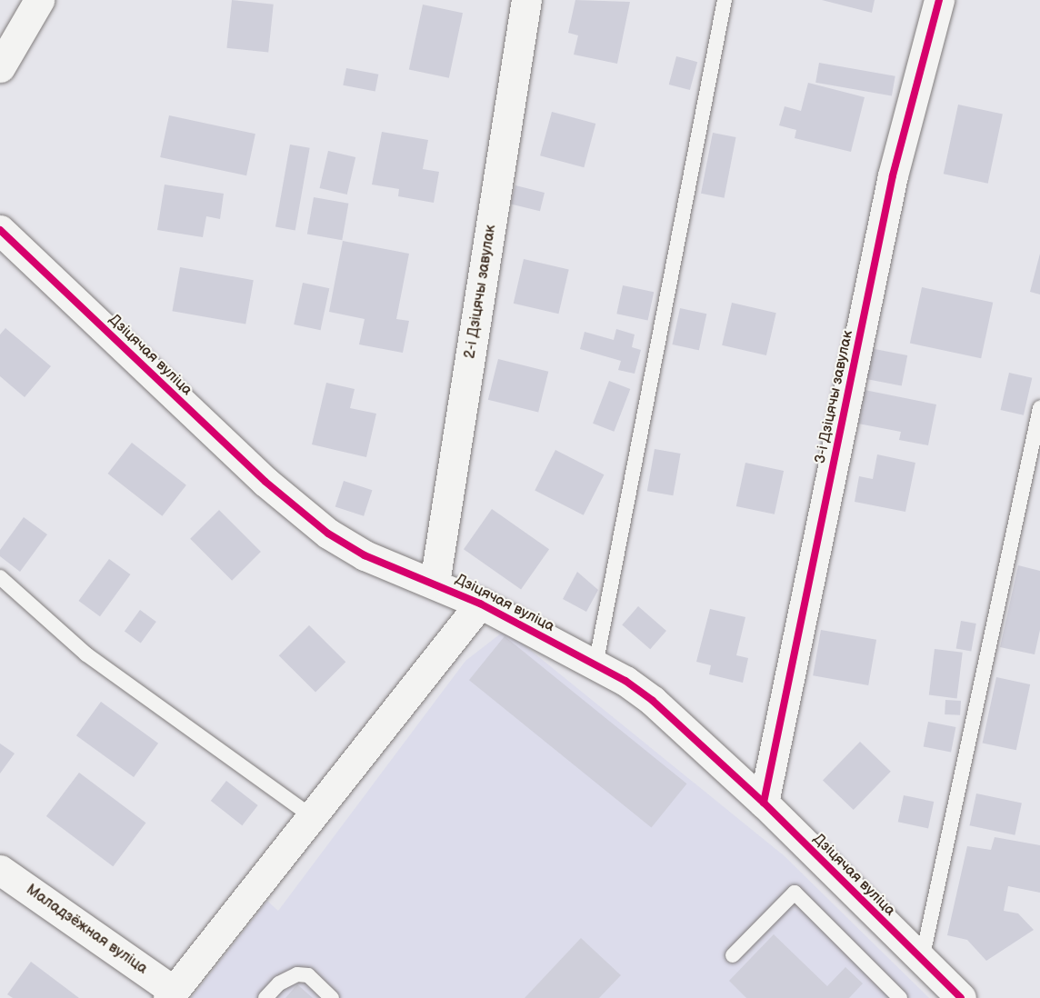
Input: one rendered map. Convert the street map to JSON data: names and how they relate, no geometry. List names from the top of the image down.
{
  "streets": {
    "street": [
      "2-і Дзіцячы завулак",
      "Дзіцячая вуліца",
      "3-і Дзіцячы завулак",
      "Маладзёжная вуліца"
    ]
  },
  "crossings": [
    ["2-і Дзіцячы завулак", "Дзіцячая вуліца"],
    ["Дзіцячая вуліца", "3-і Дзіцячы завулак"]
  ]
}
